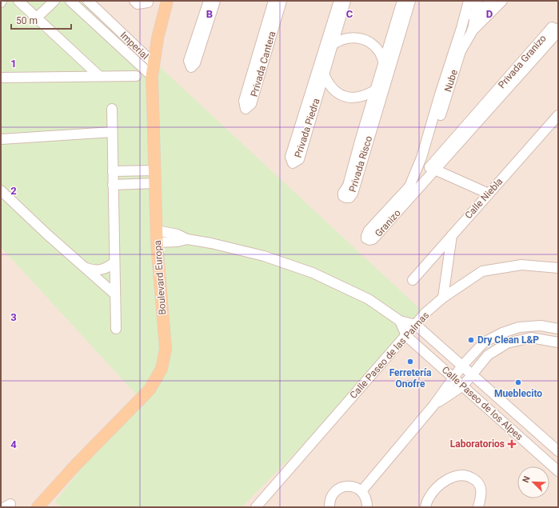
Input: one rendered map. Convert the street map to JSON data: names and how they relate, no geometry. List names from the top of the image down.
{
  "streets": {
    "main road": ["Boulevard Europa"],
    "street": [
      "Imperial",
      "Privada Granizo",
      "Privada Cantera",
      "Nube",
      "Privada Piedra",
      "Privada Risco",
      "Calle Niebla",
      "Granizo",
      "Calle Paseo de las Palmas",
      "Calle Paseo de los Alpes"
    ]
  },
  "crossings": [
    ["Imperial", "Boulevard Europa"],
    ["Privada Granizo", "Nube"],
    ["Privada Granizo", "Granizo"],
    ["Nube", "Granizo"],
    ["Privada Piedra", "Privada Risco"],
    ["Calle Paseo de las Palmas", "Calle Paseo de los Alpes"]
  ],
  "places": {
    "other": ["Dry Clean L&P", "Ferretería Onofre", "Mueblecito"],
    "health": ["Laboratorios"]
  },
  "scale_bar": "50 m",
  "north": "top left",
  "grid": {
    "columns": ["B", "C", "D"],
    "rows": [
      "1",
      "2",
      "3",
      "4"
    ]
  }
}
